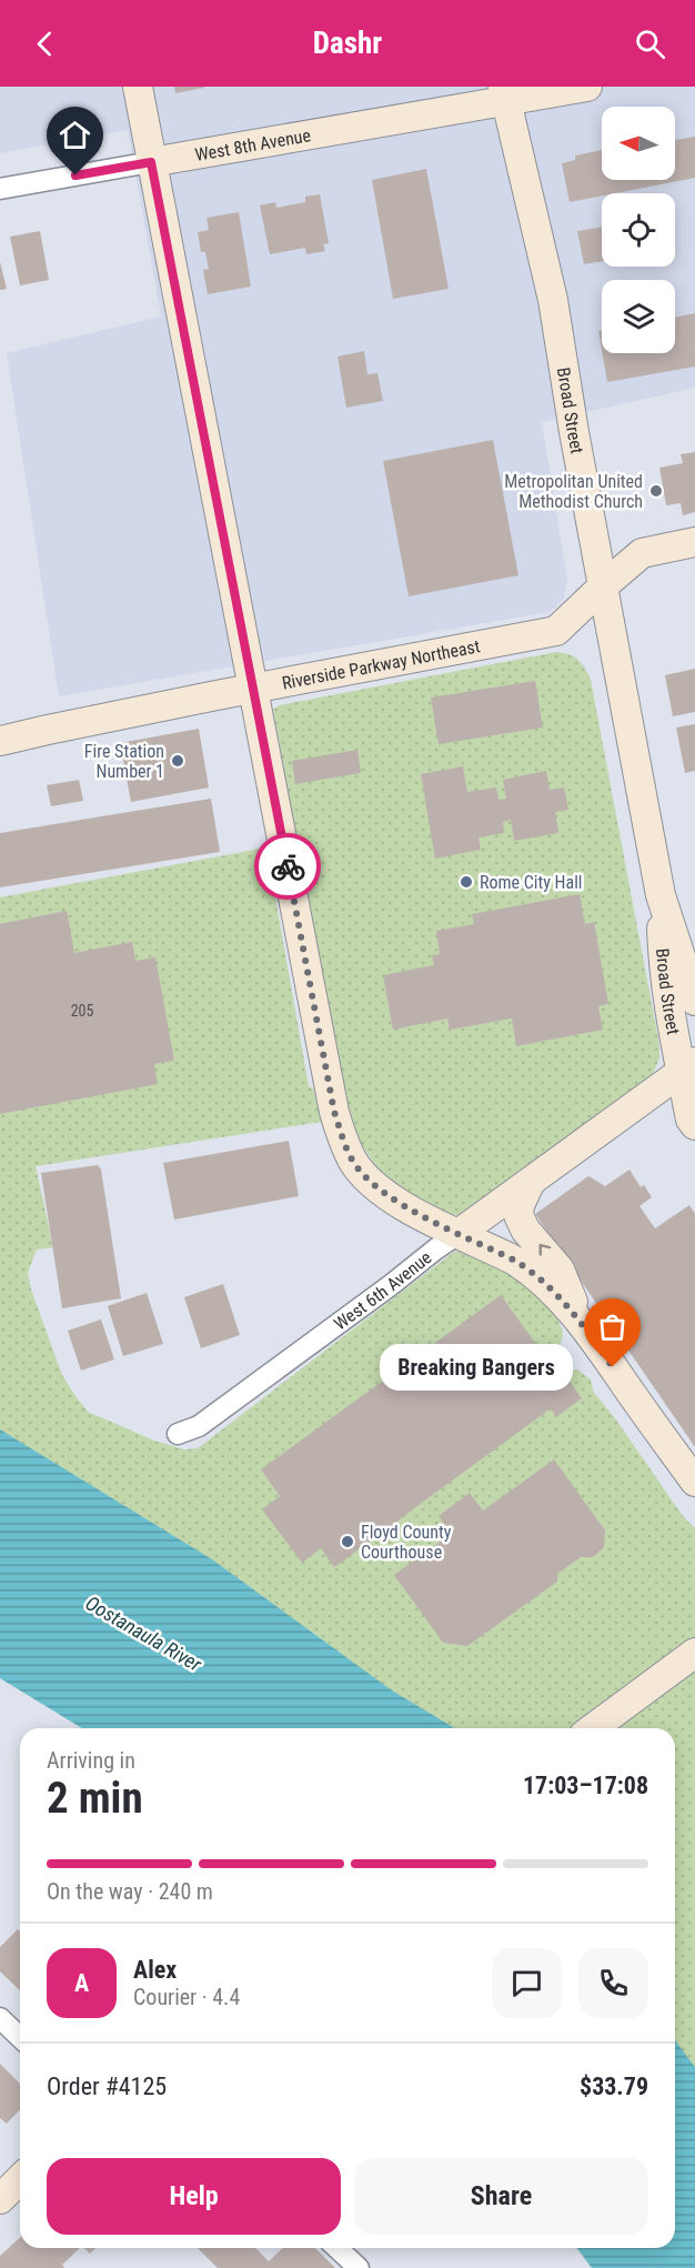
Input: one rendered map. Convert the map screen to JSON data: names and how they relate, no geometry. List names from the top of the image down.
{
  "streets": {
    "street": [
      "West 8th Avenue",
      "Broad Street",
      "Riverside Parkway Northeast",
      "West 6th Avenue"
    ]
  },
  "crossings": [
    ["West 8th Avenue", "Broad Street"],
    ["Broad Street", "Riverside Parkway Northeast"],
    ["Broad Street", "West 6th Avenue"]
  ],
  "water": ["Oostanaula River"],
  "places": [
    "Metropolitan United Methodist Church",
    "Fire Station Number 1",
    "Rome City Hall",
    "Breaking Bangers",
    "Floyd County Courthouse"
  ],
  "house_numbers": ["205"],
  "north": "left",
  "page": {
    "header": "Dashr",
    "bubble": "Breaking Bangers",
    "heading": ["2 min", "Arriving in", "17:03–17:08"],
    "panel": [
      "Alex",
      "Courier · 4.4",
      "Order #4125",
      "$33.79"
    ],
    "bar": "On the way · 240 m",
    "round": "A",
    "buttons": ["Help", "Share"]
  }
}
